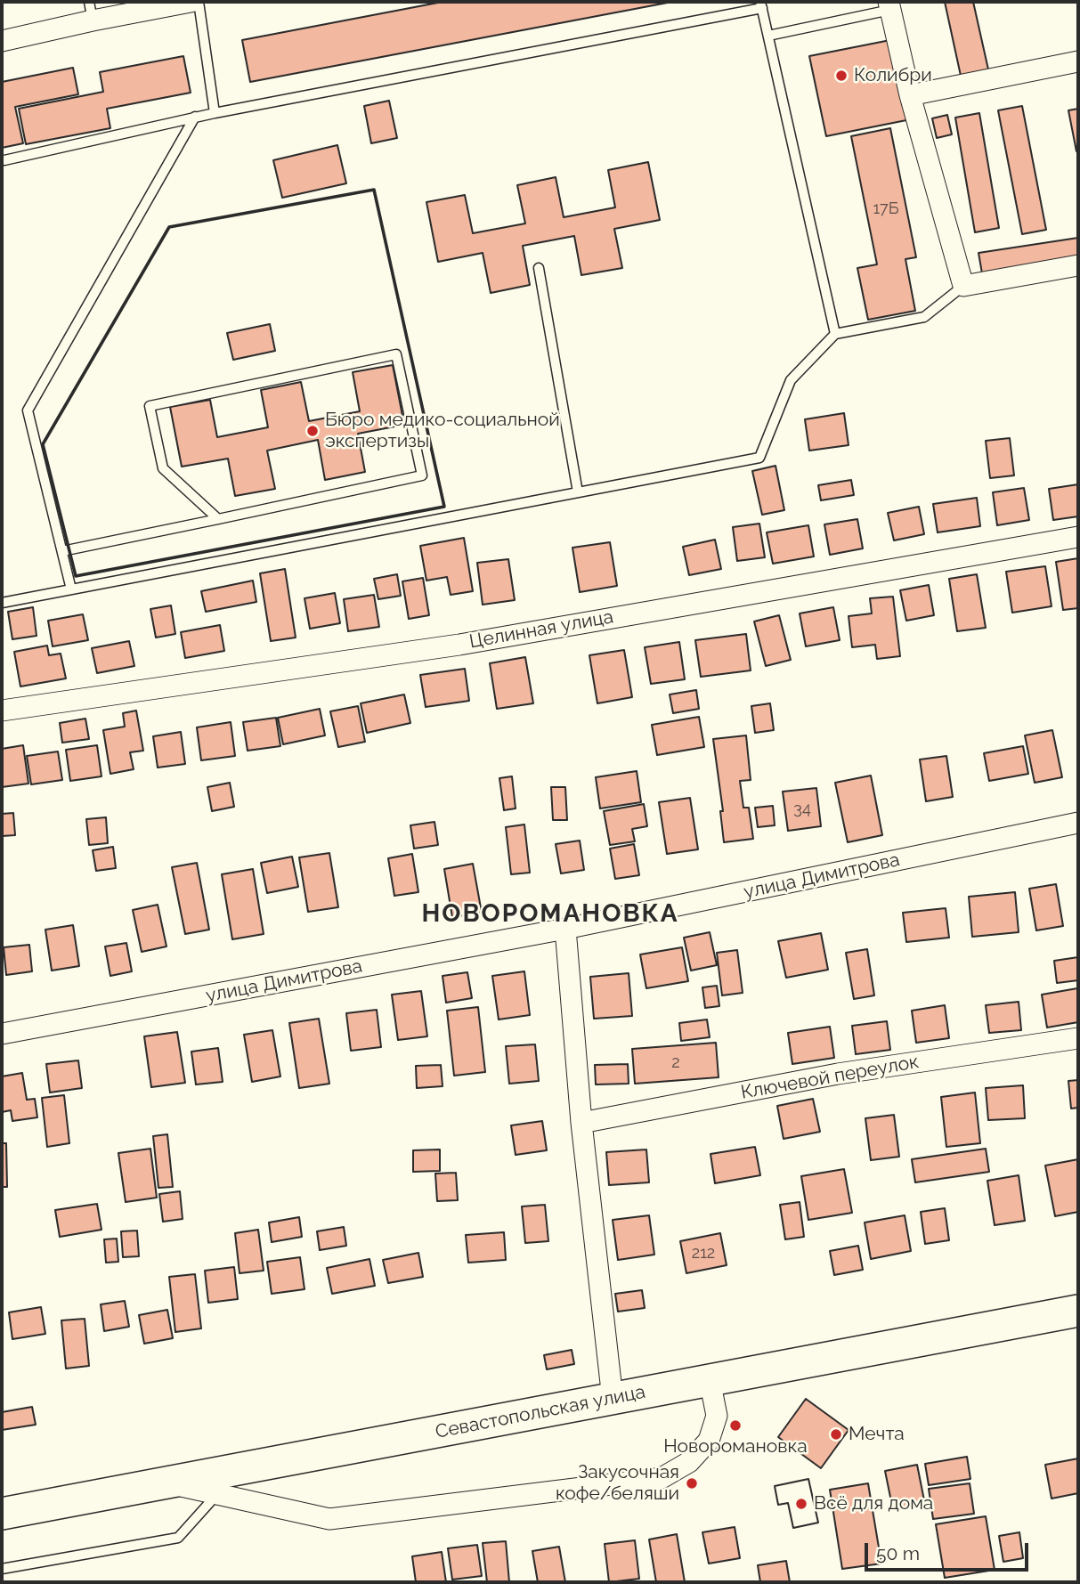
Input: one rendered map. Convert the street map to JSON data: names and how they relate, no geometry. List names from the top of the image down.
{
  "streets": {
    "main road": ["Севастопольская улица"],
    "street": ["Целинная улица", "улица Димитрова", "Ключевой переулок"]
  },
  "districts": ["НОВОРОМАНОВКА"],
  "places": [
    "Колибри",
    "Бюро медико-социальной экспертизы",
    "Новоромановка",
    "Мечта",
    "Закусочная кофе/беляши",
    "Всё для дома"
  ],
  "house_numbers": [
    "17Б",
    "34",
    "2",
    "212"
  ],
  "scale_bar": "50 m"
}
